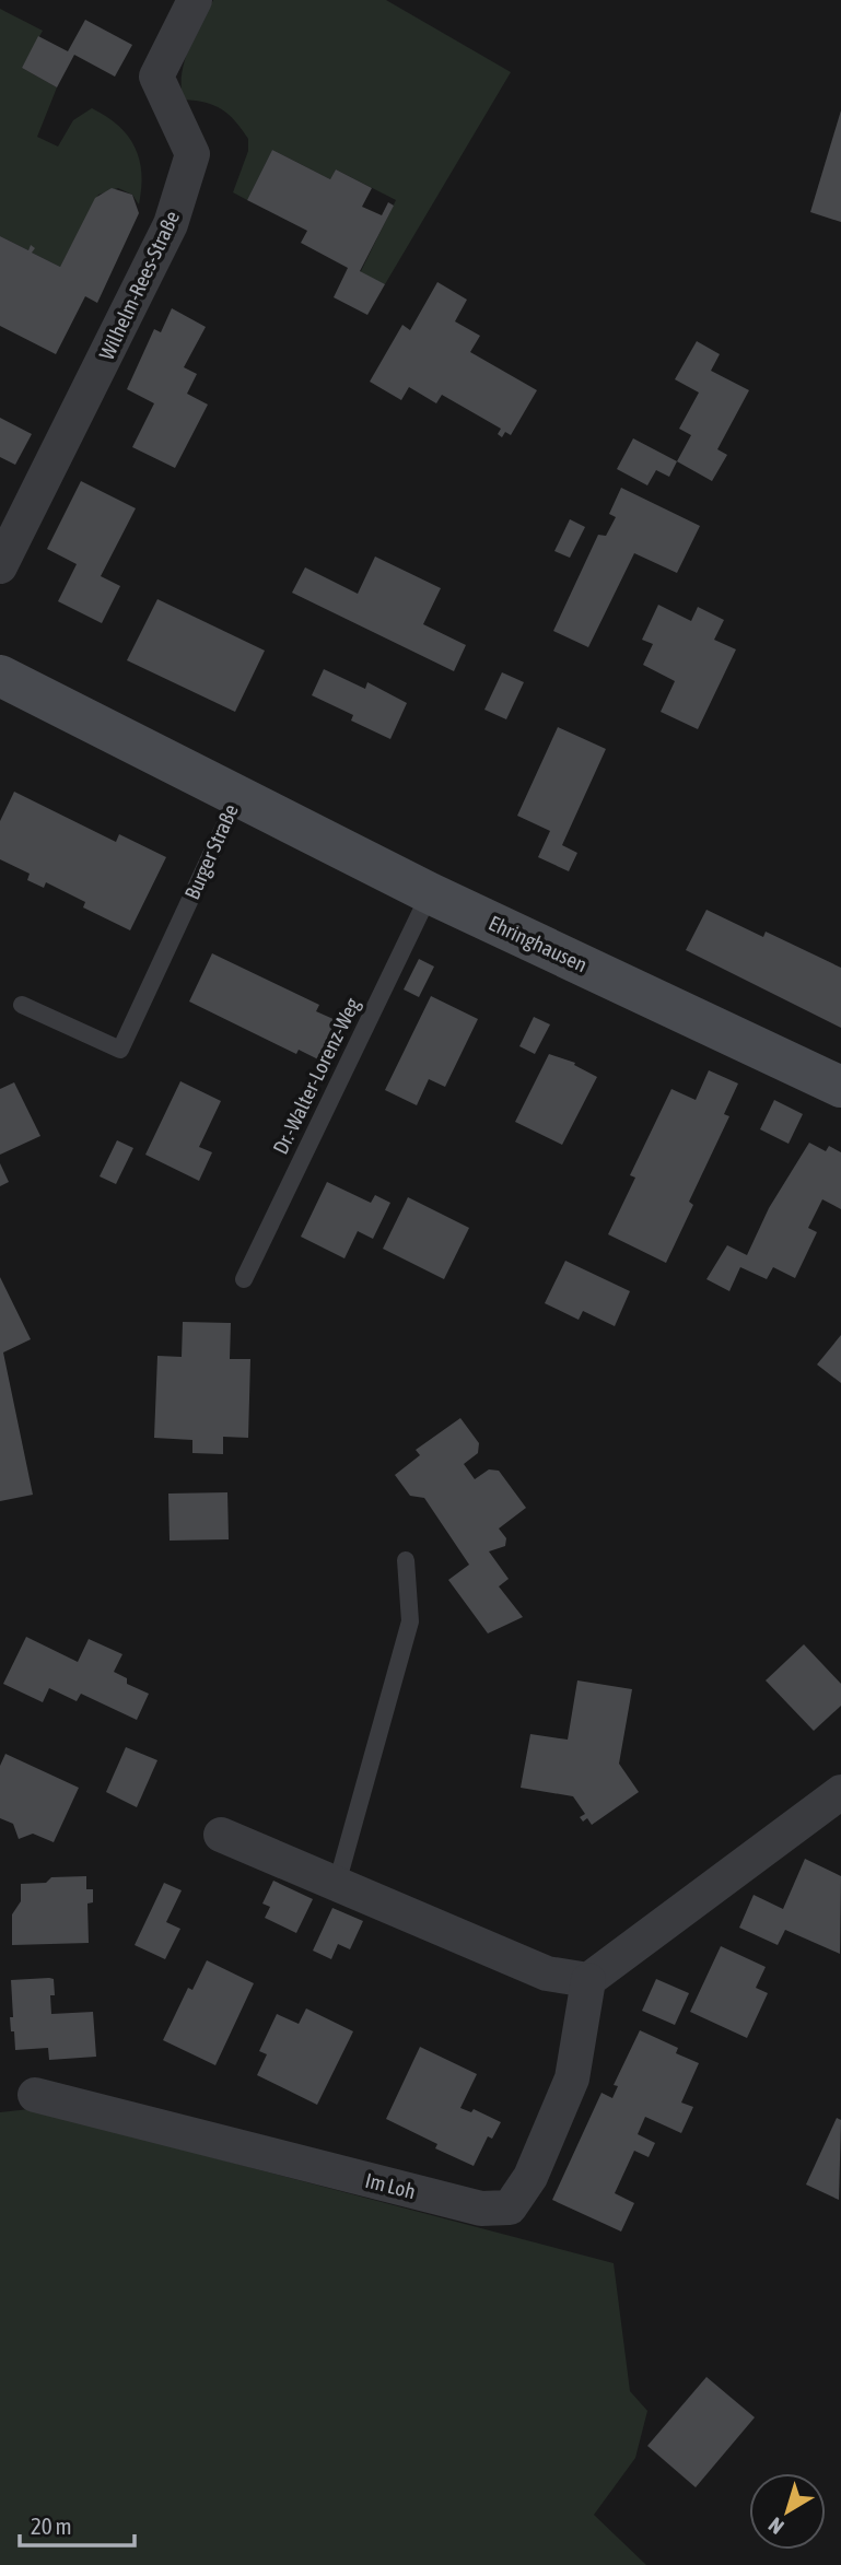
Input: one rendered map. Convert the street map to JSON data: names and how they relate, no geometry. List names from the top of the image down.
{
  "streets": {
    "main road": ["Burger Straße", "Ehringhausen"],
    "street": ["Wilhelm-Rees-Straße", "Im Loh"],
    "lane": ["Dr.-Walter-Lorenz-Weg"]
  },
  "crossings": [
    ["Burger Straße", "Ehringhausen"],
    ["Ehringhausen", "Dr.-Walter-Lorenz-Weg"]
  ],
  "scale_bar": "20 m",
  "north": "bottom left"
}
